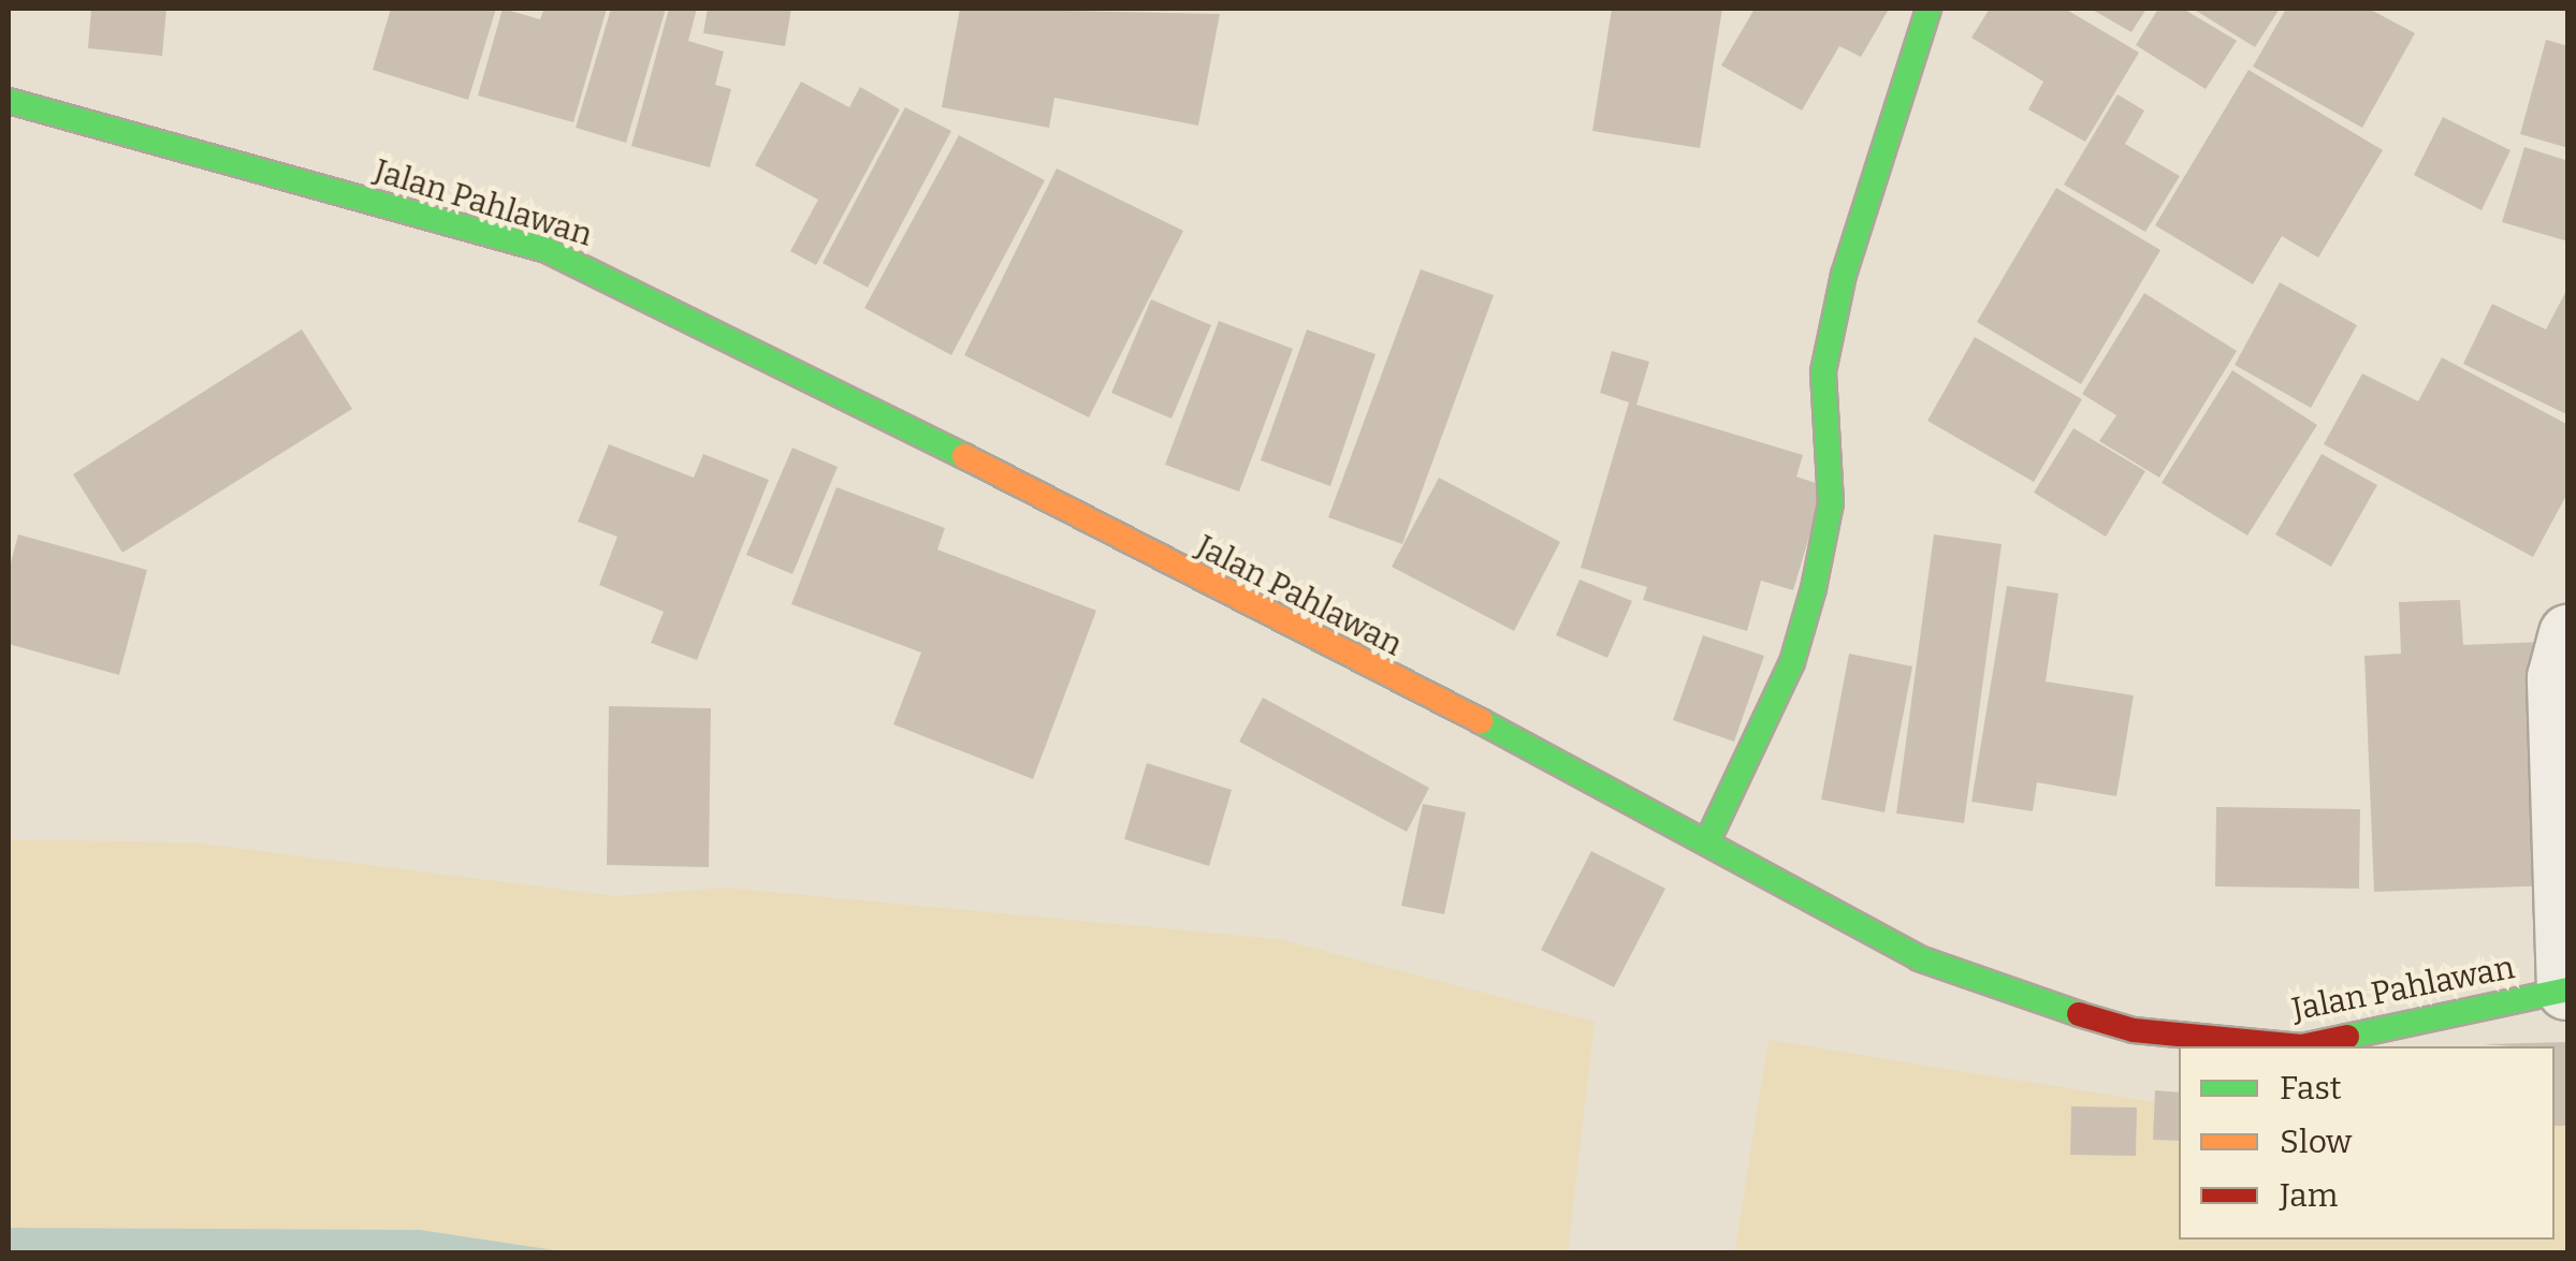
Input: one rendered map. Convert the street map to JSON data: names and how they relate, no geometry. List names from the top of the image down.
{
  "streets": {
    "main road": ["Jalan Pahlawan"]
  },
  "legend": ["Fast", "Slow", "Jam"]
}
